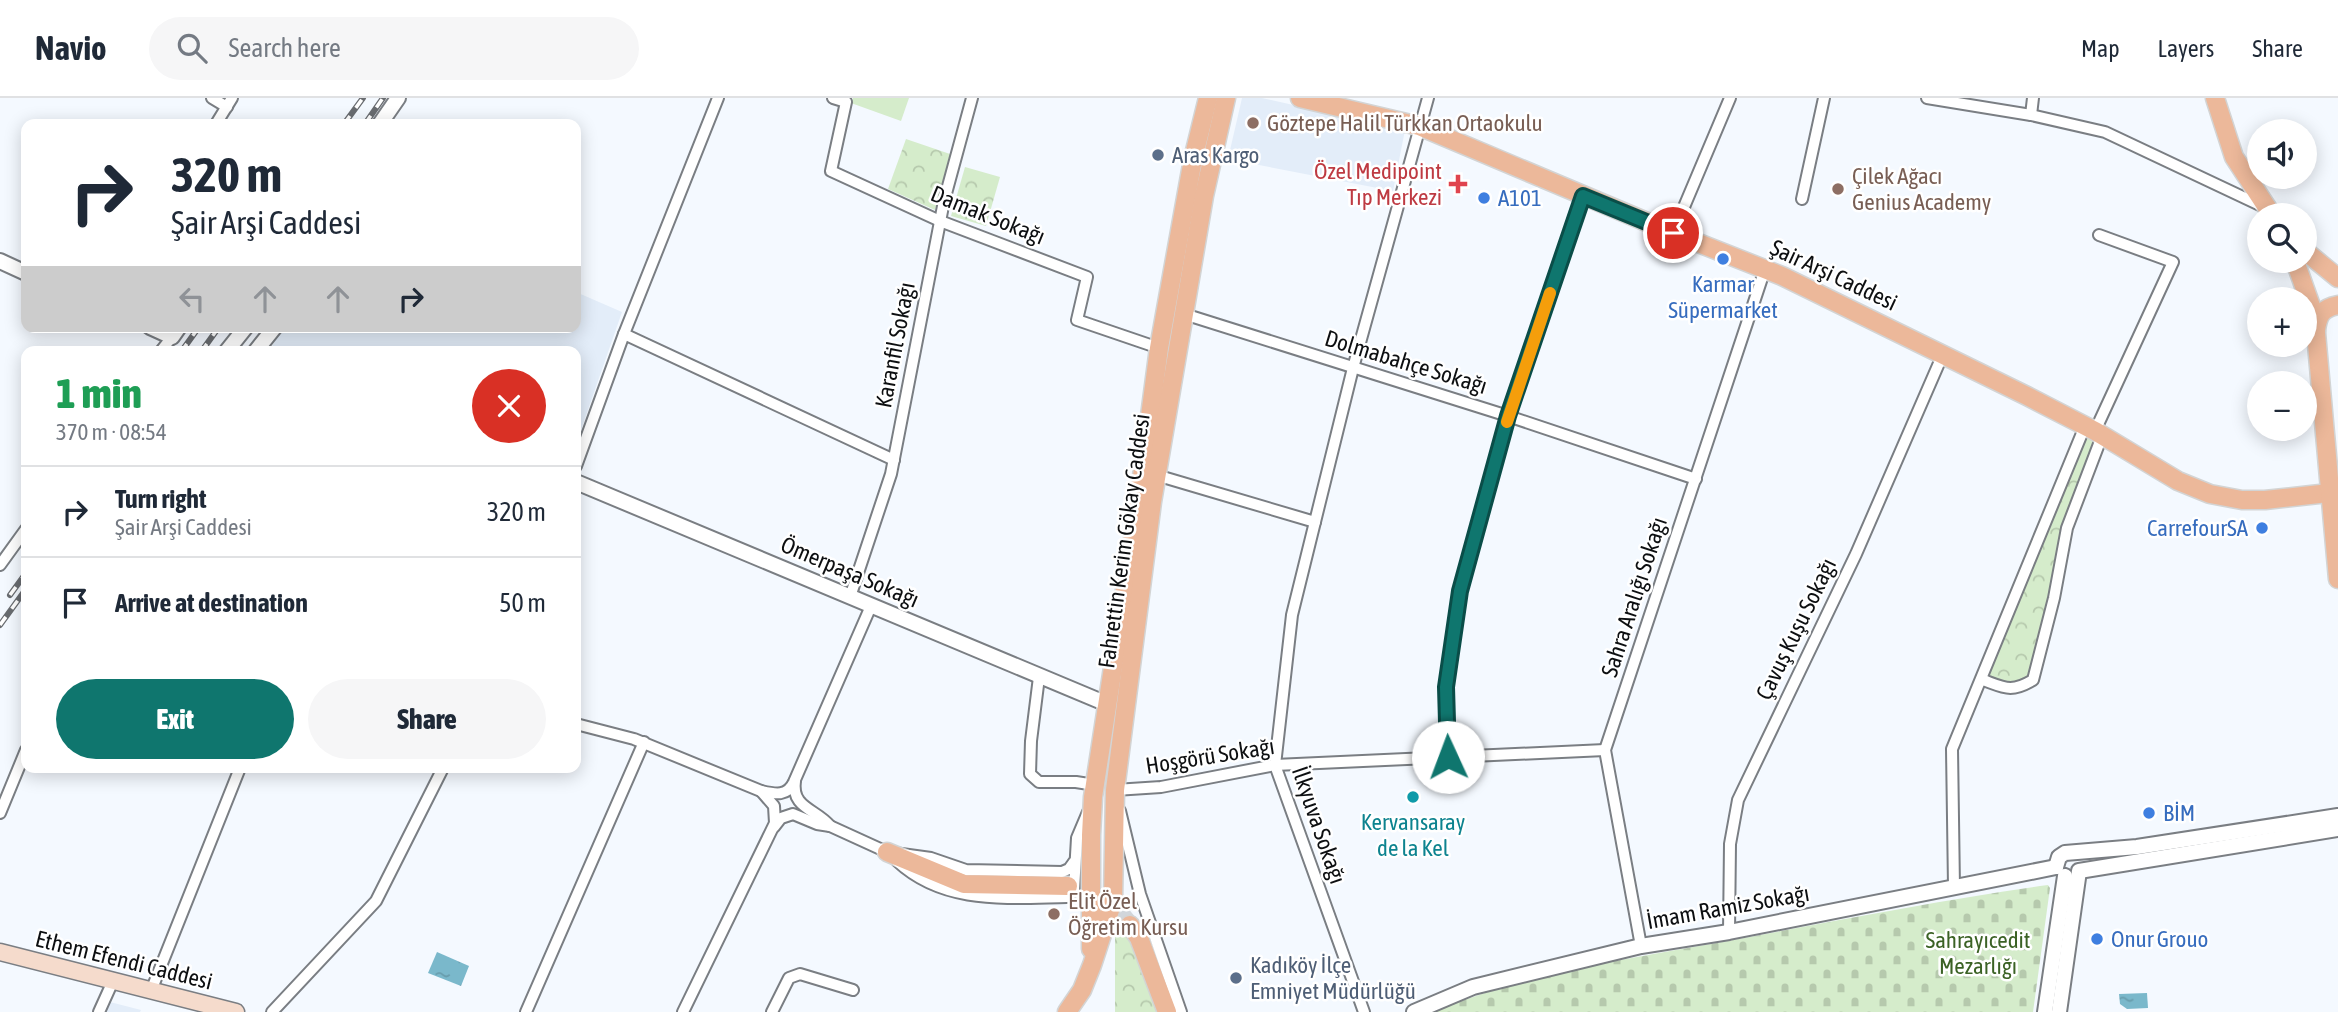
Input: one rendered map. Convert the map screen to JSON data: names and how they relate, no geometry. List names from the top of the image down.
{
  "streets": {
    "main road": ["Şair Arşi Caddesi", "Fahrettin Kerim Gökay Caddesi", "Ethem Efendi Caddesi"],
    "street": [
      "Damak Sokağı",
      "Karanfil Sokağı",
      "Dolmabahçe Sokağı",
      "Ömerpaşa Sokağı",
      "Sahra Aralığı Sokağı",
      "Çavuş Kuşu Sokağı",
      "Hoşgörü Sokağı",
      "İlkyuva Sokağı",
      "İmam Ramiz Sokağı"
    ]
  },
  "crossings": [
    ["Damak Sokağı", "Karanfil Sokağı"],
    ["Damak Sokağı", "Fahrettin Kerim Gökay Caddesi"],
    ["Şair Arşi Caddesi", "Sahra Aralığı Sokağı"],
    ["Şair Arşi Caddesi", "Çavuş Kuşu Sokağı"],
    ["Şair Arşi Caddesi", "İlkyuva Sokağı"],
    ["Karanfil Sokağı", "Ömerpaşa Sokağı"],
    ["Dolmabahçe Sokağı", "Fahrettin Kerim Gökay Caddesi"],
    ["Dolmabahçe Sokağı", "Sahra Aralığı Sokağı"],
    ["Dolmabahçe Sokağı", "İlkyuva Sokağı"],
    ["Fahrettin Kerim Gökay Caddesi", "Ömerpaşa Sokağı"],
    ["Fahrettin Kerim Gökay Caddesi", "Hoşgörü Sokağı"],
    ["Sahra Aralığı Sokağı", "Hoşgörü Sokağı"],
    ["Sahra Aralığı Sokağı", "İmam Ramiz Sokağı"],
    ["Çavuş Kuşu Sokağı", "İmam Ramiz Sokağı"],
    ["Hoşgörü Sokağı", "İlkyuva Sokağı"]
  ],
  "parks": ["Sahrayıcedit Mezarlığı"],
  "places": {
    "other": [
      "Göztepe Halil Türkkan Ortaokulu",
      "Aras Kargo",
      "Çilek Ağacı Genius Academy",
      "A101",
      "Karmar Süpermarket",
      "CarrefourSA",
      "Kervansaray de la Kel",
      "BİM",
      "Elit Özel Öğretim Kursu",
      "Onur Grouo",
      "Kadıköy İlçe Emniyet Müdürlüğü"
    ],
    "health": ["Özel Medipoint Tıp Merkezi"]
  },
  "page": {
    "header": "Navio",
    "search": "Search here",
    "nav": ["Map", "Layers", "Share"],
    "map_buttons": ["+", "−"],
    "turn": ["320 m", "Şair Arşi Caddesi"],
    "heading": ["1 min", "370 m · 08:54"],
    "list": [
      {
        "name": "Turn right",
        "note": "Şair Arşi Caddesi",
        "value": "320 m"
      },
      {
        "name": "Arrive at destination",
        "value": "50 m"
      }
    ],
    "buttons": ["Exit", "Share"]
  }
}
